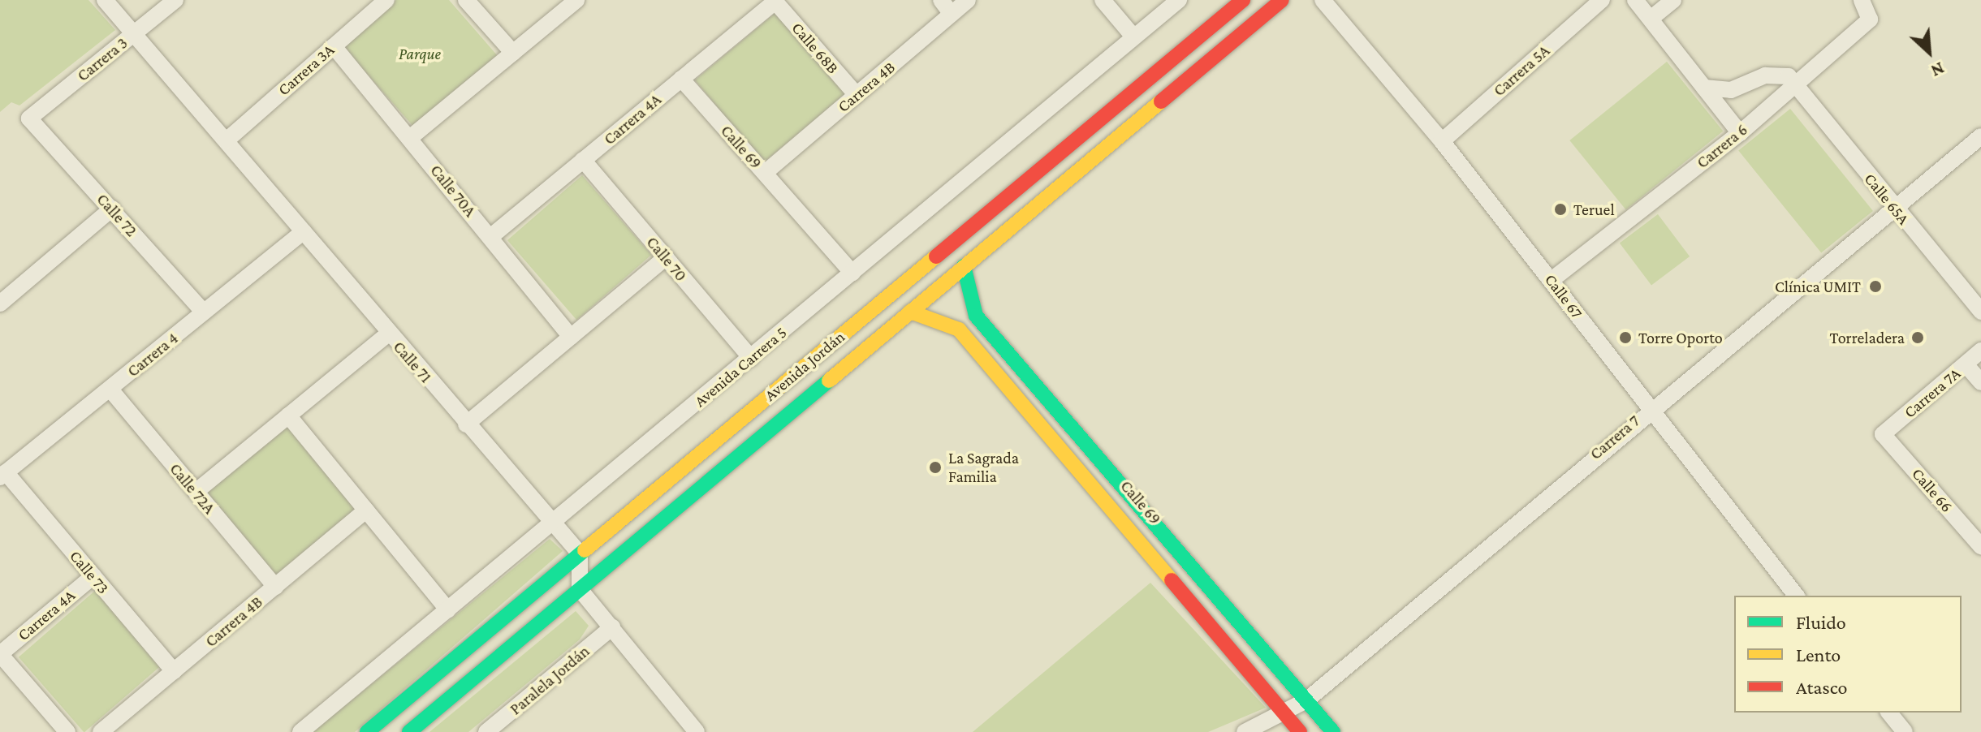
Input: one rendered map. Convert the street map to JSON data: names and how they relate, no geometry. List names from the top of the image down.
{
  "streets": {
    "main road": ["Calle 69", "Avenida Jordán"],
    "street": [
      "Calle 68B",
      "Carrera 3",
      "Carrera 3A",
      "Carrera 5A",
      "Carrera 4B",
      "Carrera 4A",
      "Carrera 6",
      "Calle 70A",
      "Calle 65A",
      "Calle 72",
      "Calle 70",
      "Calle 67",
      "Carrera 4",
      "Calle 71",
      "Avenida Carrera 5",
      "Carrera 7A",
      "Carrera 7",
      "Calle 72A",
      "Calle 66",
      "Calle 73",
      "Paralela Jordán"
    ]
  },
  "crossings": [
    ["Calle 68B", "Carrera 4B"],
    ["Calle 68B", "Carrera 4A"],
    ["Carrera 3", "Calle 72"],
    ["Carrera 3", "Calle 71"],
    ["Carrera 3A", "Calle 70A"],
    ["Carrera 3A", "Calle 71"],
    ["Carrera 5A", "Calle 67"],
    ["Carrera 4B", "Calle 69"],
    ["Carrera 4B", "Calle 72A"],
    ["Carrera 4B", "Calle 73"],
    ["Carrera 4A", "Calle 69"],
    ["Carrera 4A", "Calle 70A"],
    ["Carrera 4A", "Calle 70"],
    ["Carrera 4A", "Calle 73"],
    ["Carrera 6", "Calle 65A"],
    ["Carrera 6", "Calle 67"],
    ["Calle 69", "Avenida Jordán"],
    ["Calle 69", "Avenida Carrera 5"],
    ["Calle 69", "Carrera 7"],
    ["Calle 65A", "Carrera 7"],
    ["Calle 72", "Carrera 4"],
    ["Calle 70", "Avenida Carrera 5"],
    ["Calle 67", "Carrera 7"],
    ["Carrera 4", "Calle 71"],
    ["Carrera 4", "Calle 72A"],
    ["Carrera 4", "Calle 73"],
    ["Calle 71", "Avenida Jordán"],
    ["Calle 71", "Avenida Carrera 5"],
    ["Carrera 7A", "Calle 66"]
  ],
  "parks": ["Parque"],
  "places": [
    "Teruel",
    "Clínica UMIT",
    "Torre Oporto",
    "Torreladera",
    "La Sagrada Familia"
  ],
  "legend": ["Fluido", "Lento", "Atasco"],
  "north": "bottom right"
}
